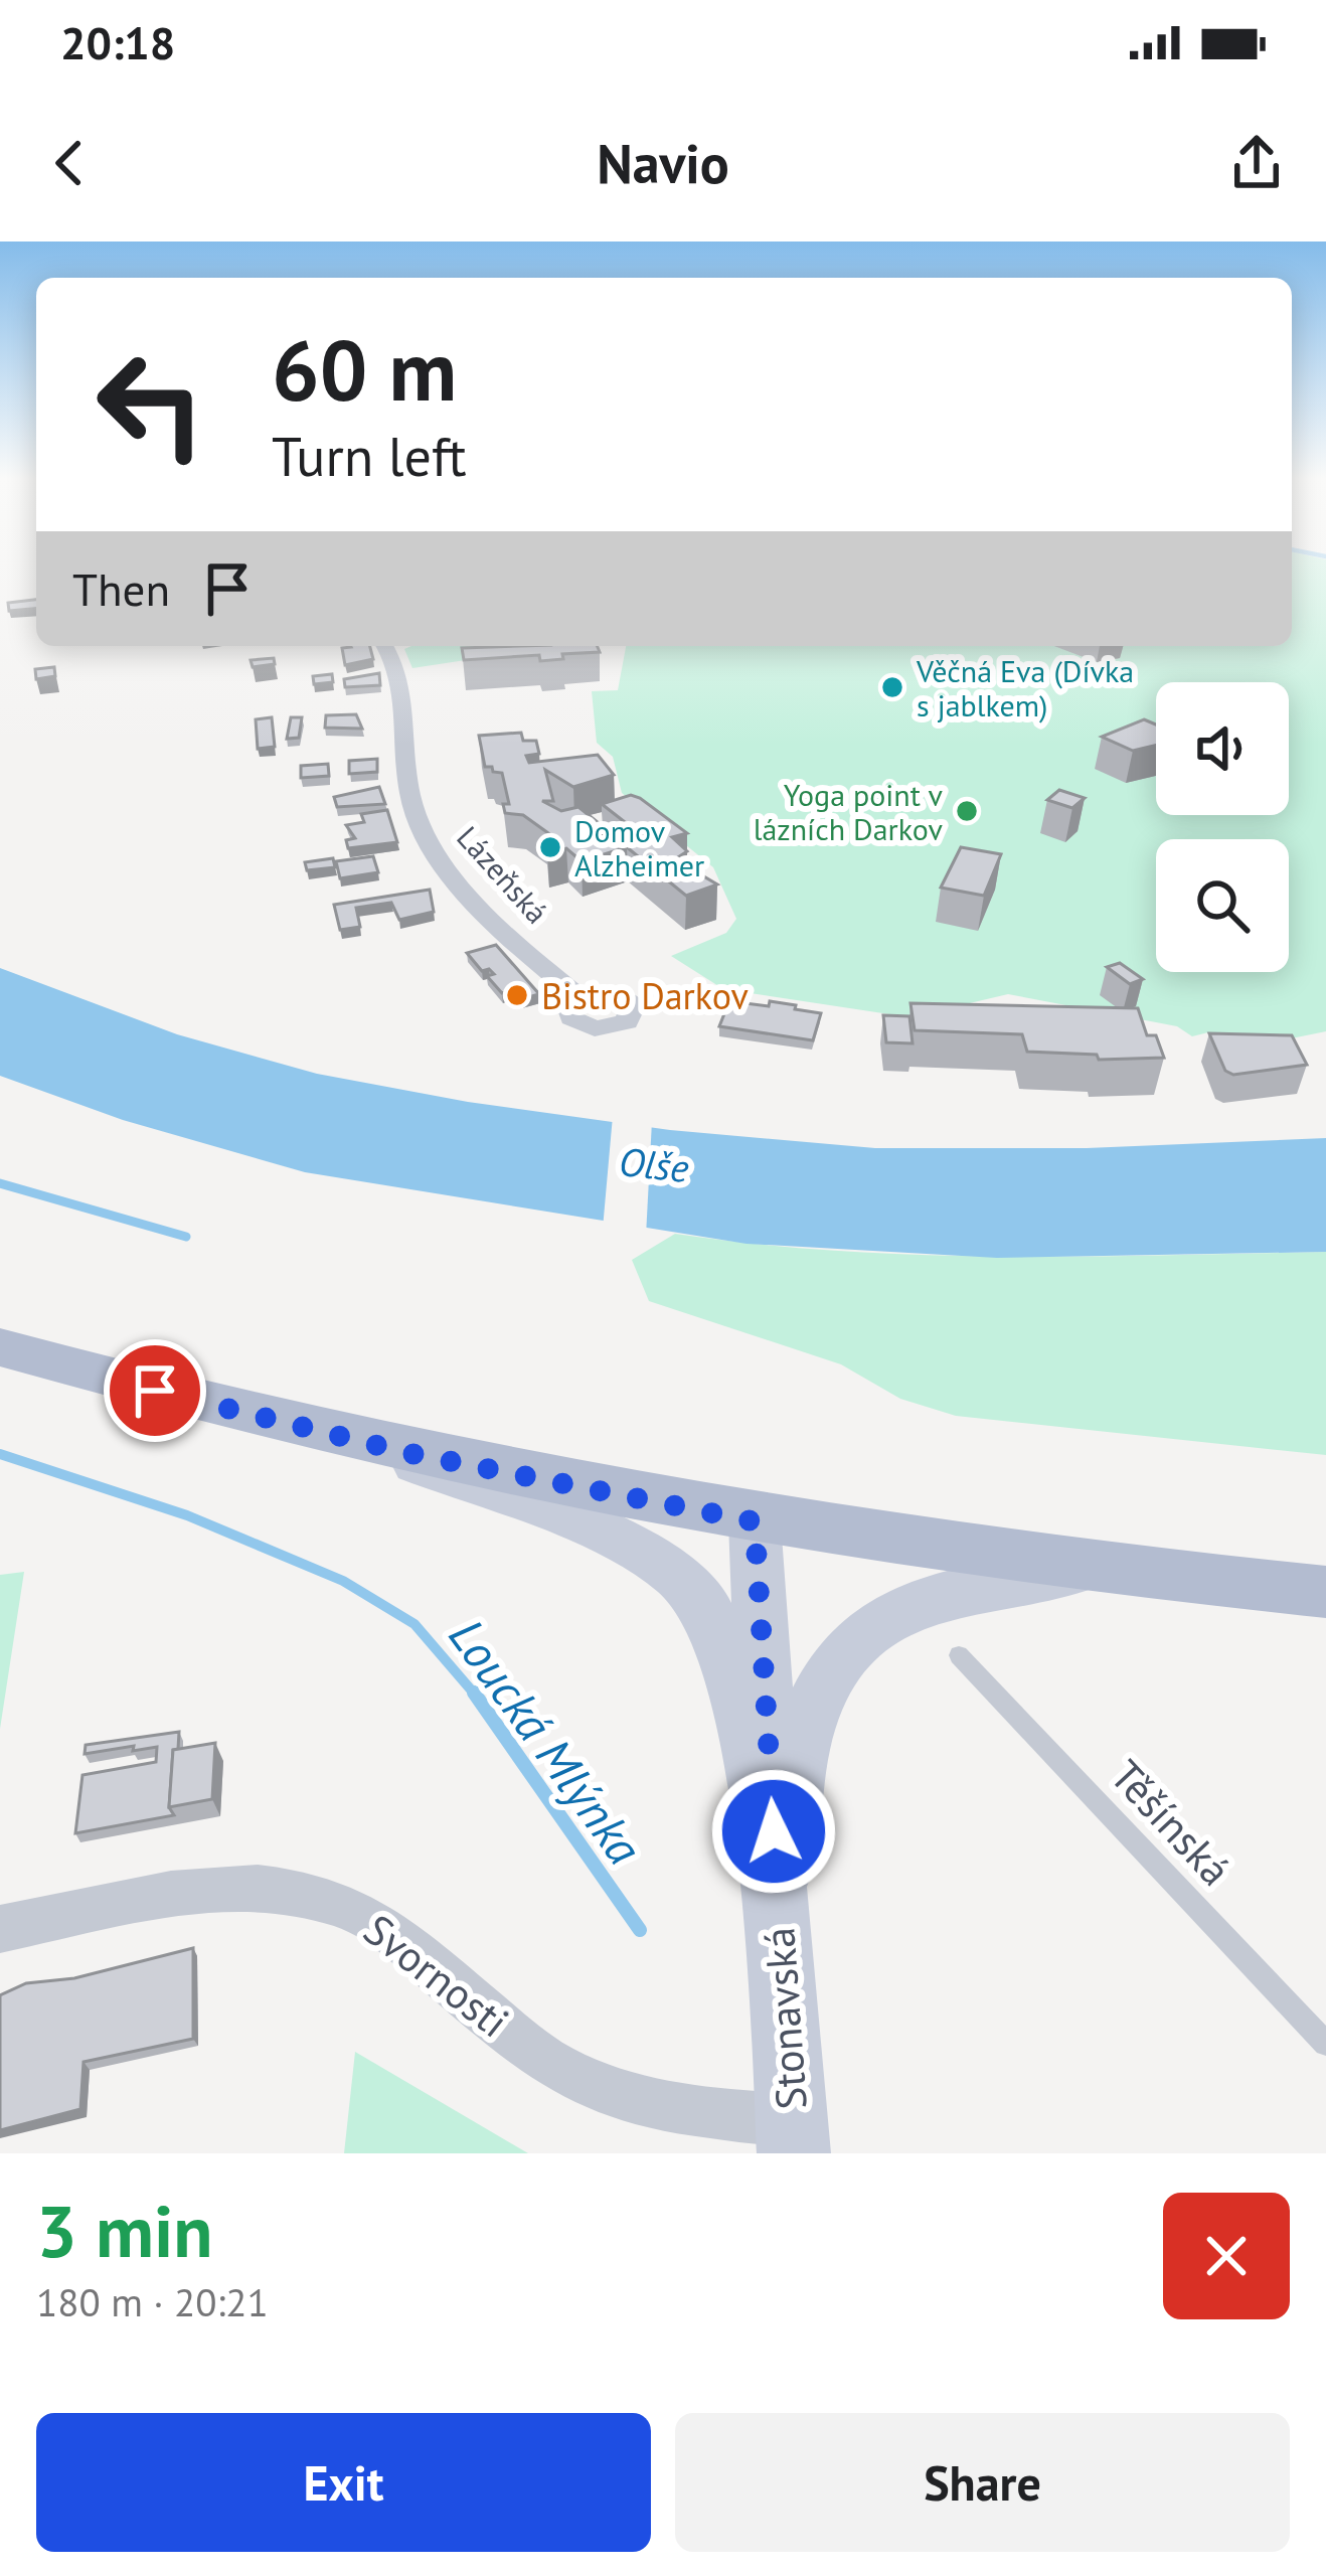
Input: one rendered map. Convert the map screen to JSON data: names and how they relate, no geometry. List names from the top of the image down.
{
  "streets": {
    "street": ["Lázeňská", "Svornosti", "Stonavská"],
    "lane": ["Těšínská"]
  },
  "crossings": [
    ["Svornosti", "Stonavská"]
  ],
  "water": ["Olše", "Loucká Mlýnka"],
  "places": [
    "Věčná Eva (Dívka s jablkem)",
    "Yoga point v lázních Darkov",
    "Domov Alzheimer",
    "Bistro Darkov"
  ],
  "page": {
    "status": "20:18",
    "header": "Navio",
    "turn": ["60 m", "Turn left"],
    "then": "Then",
    "heading": ["3 min", "180 m · 20:21"],
    "buttons": ["Exit", "Share"]
  }
}
